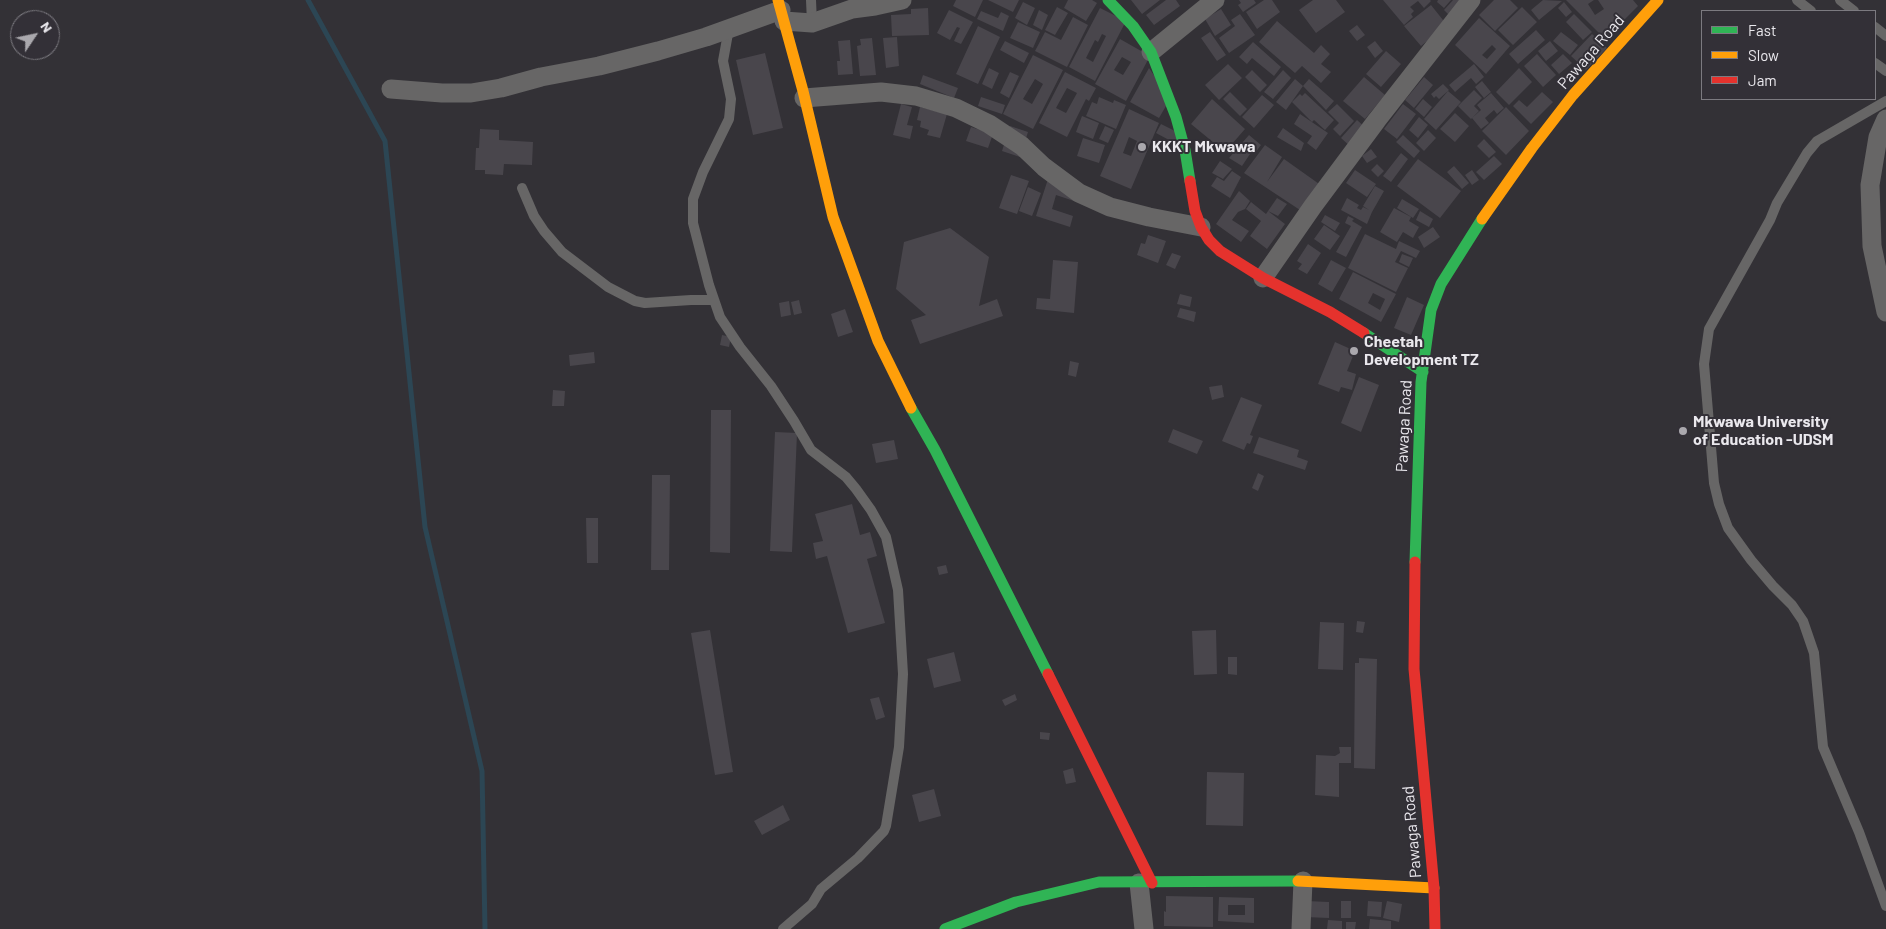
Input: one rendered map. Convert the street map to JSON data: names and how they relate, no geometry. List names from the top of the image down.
{
  "streets": {
    "street": ["Pawaga Road"]
  },
  "places": ["KKKT Mkwawa", "Cheetah Development TZ", "Mkwawa University of Education -UDSM"],
  "legend": ["Fast", "Slow", "Jam"],
  "north": "top right"
}
